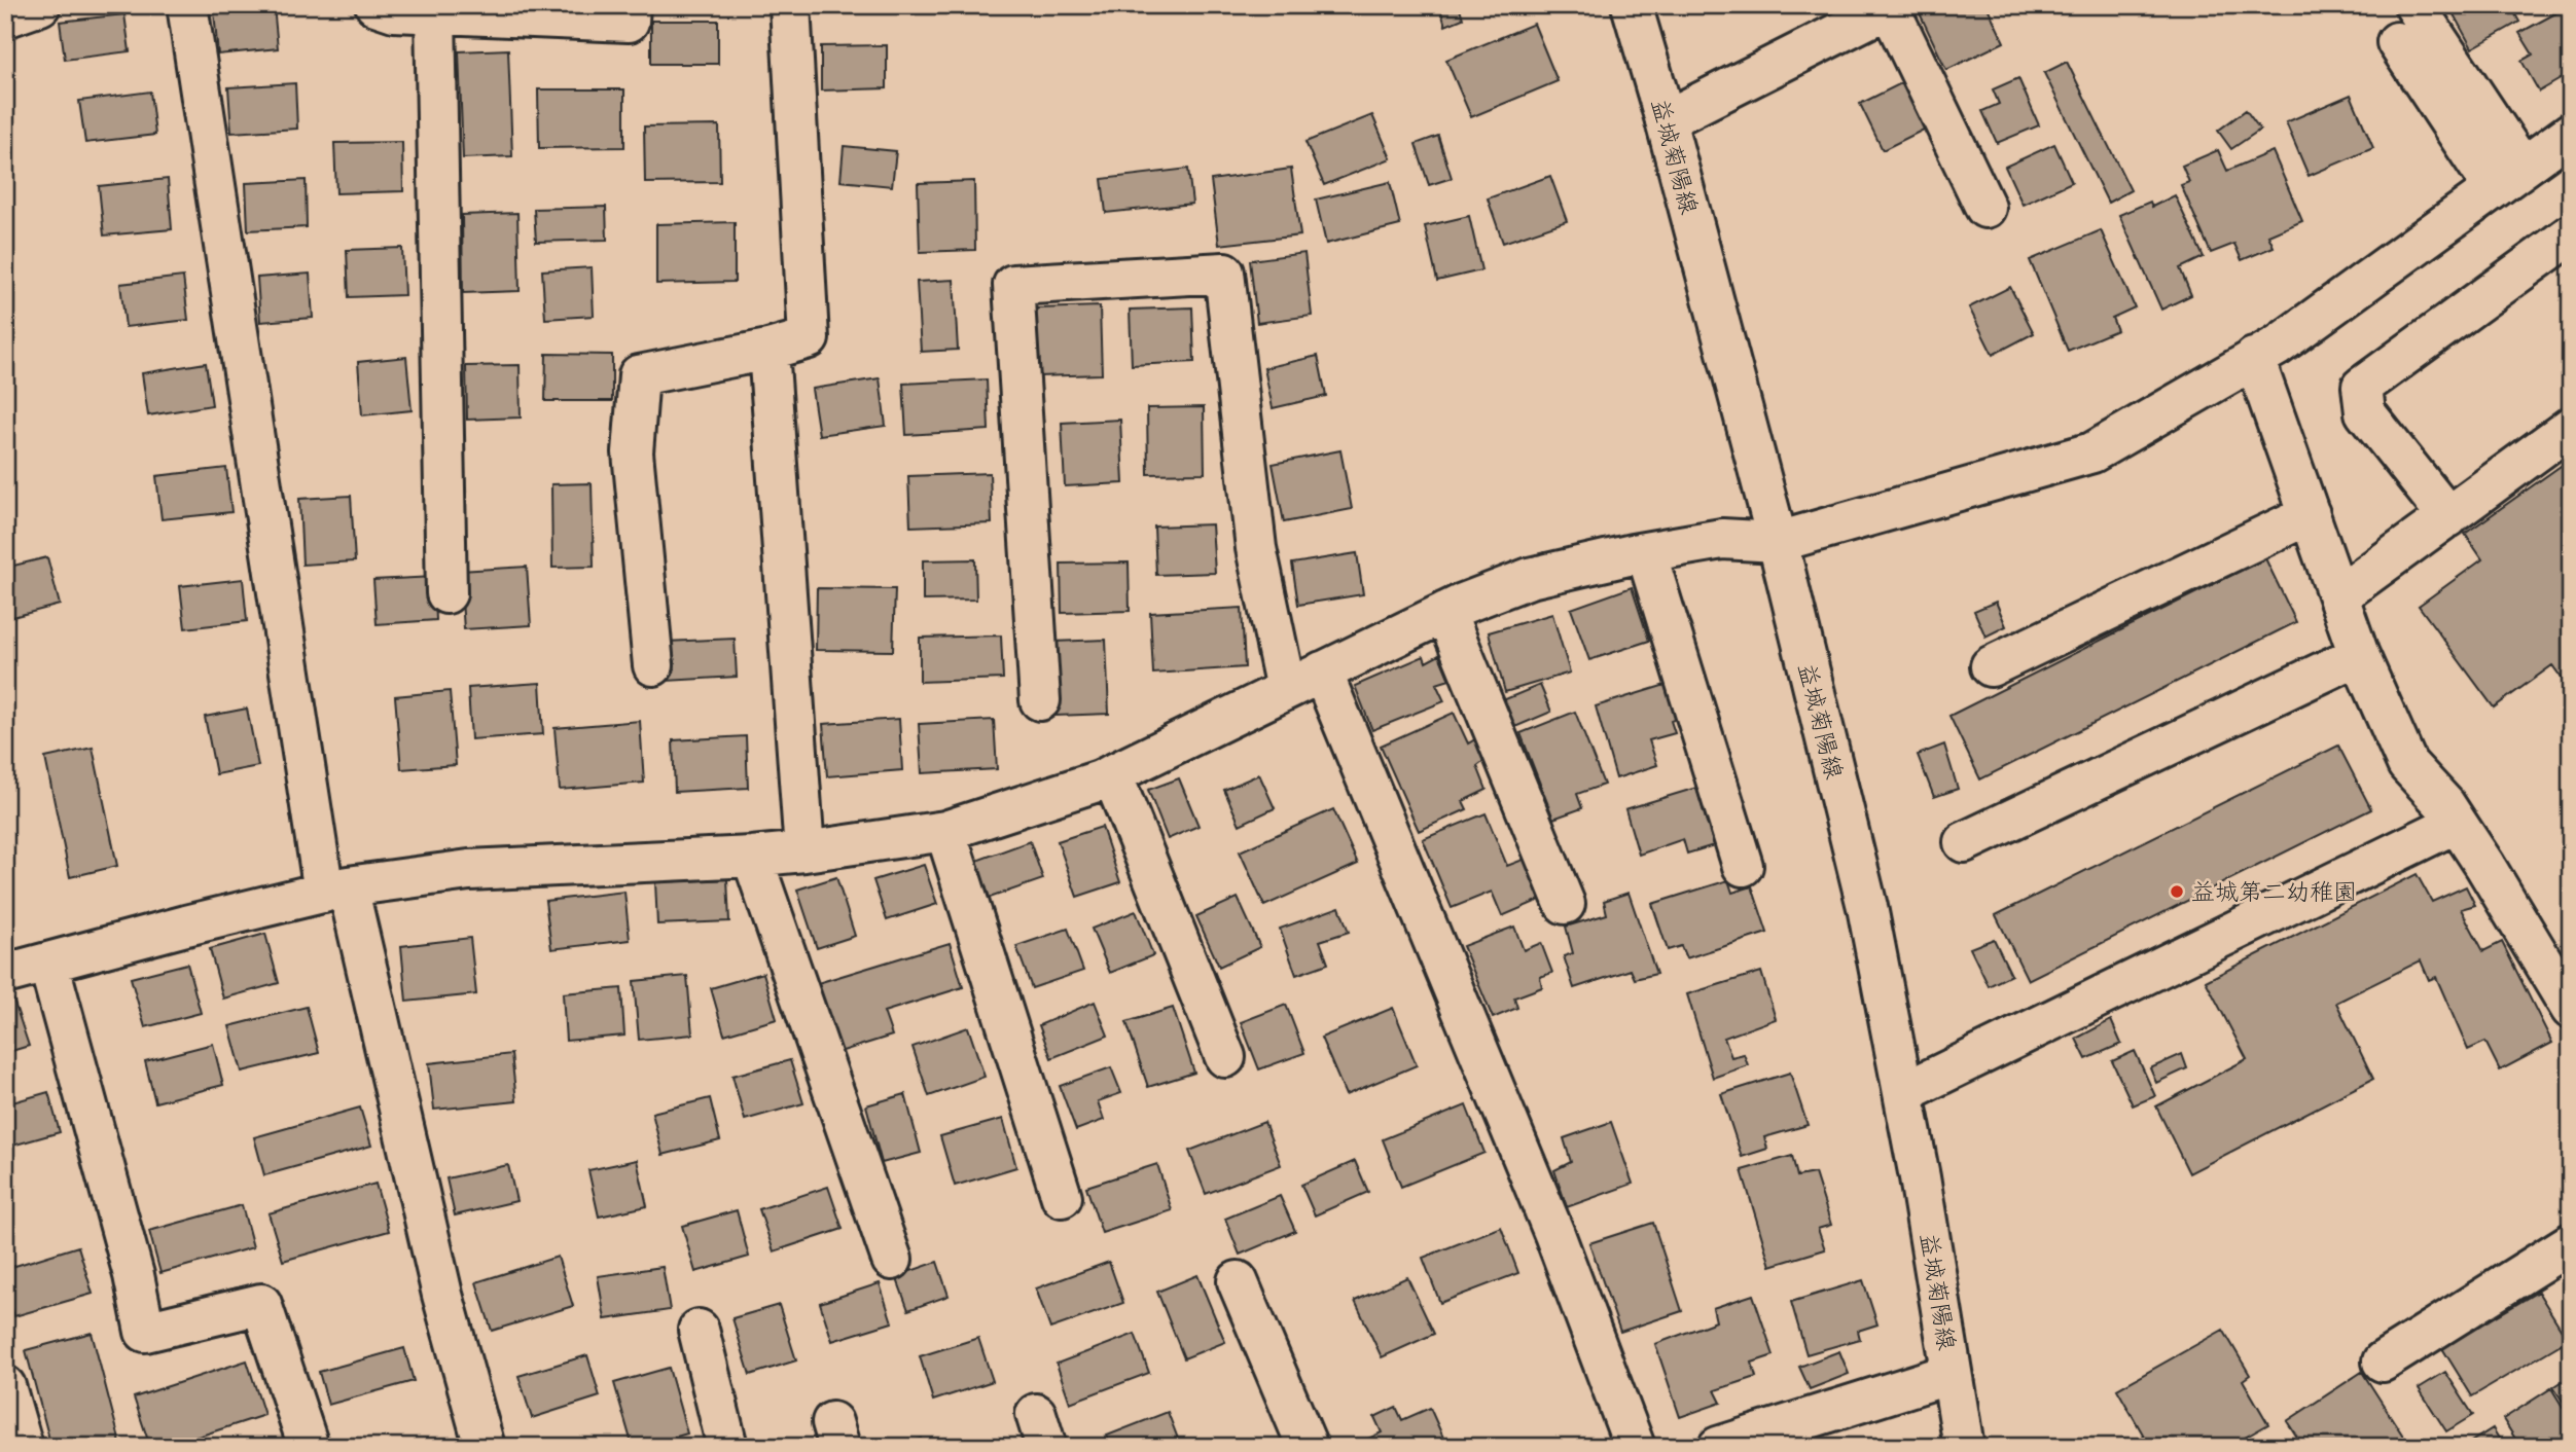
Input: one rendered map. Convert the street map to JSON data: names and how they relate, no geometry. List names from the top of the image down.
{
  "streets": {
    "street": ["益城菊陽線"]
  },
  "places": ["益城第二幼稚園"]
}
